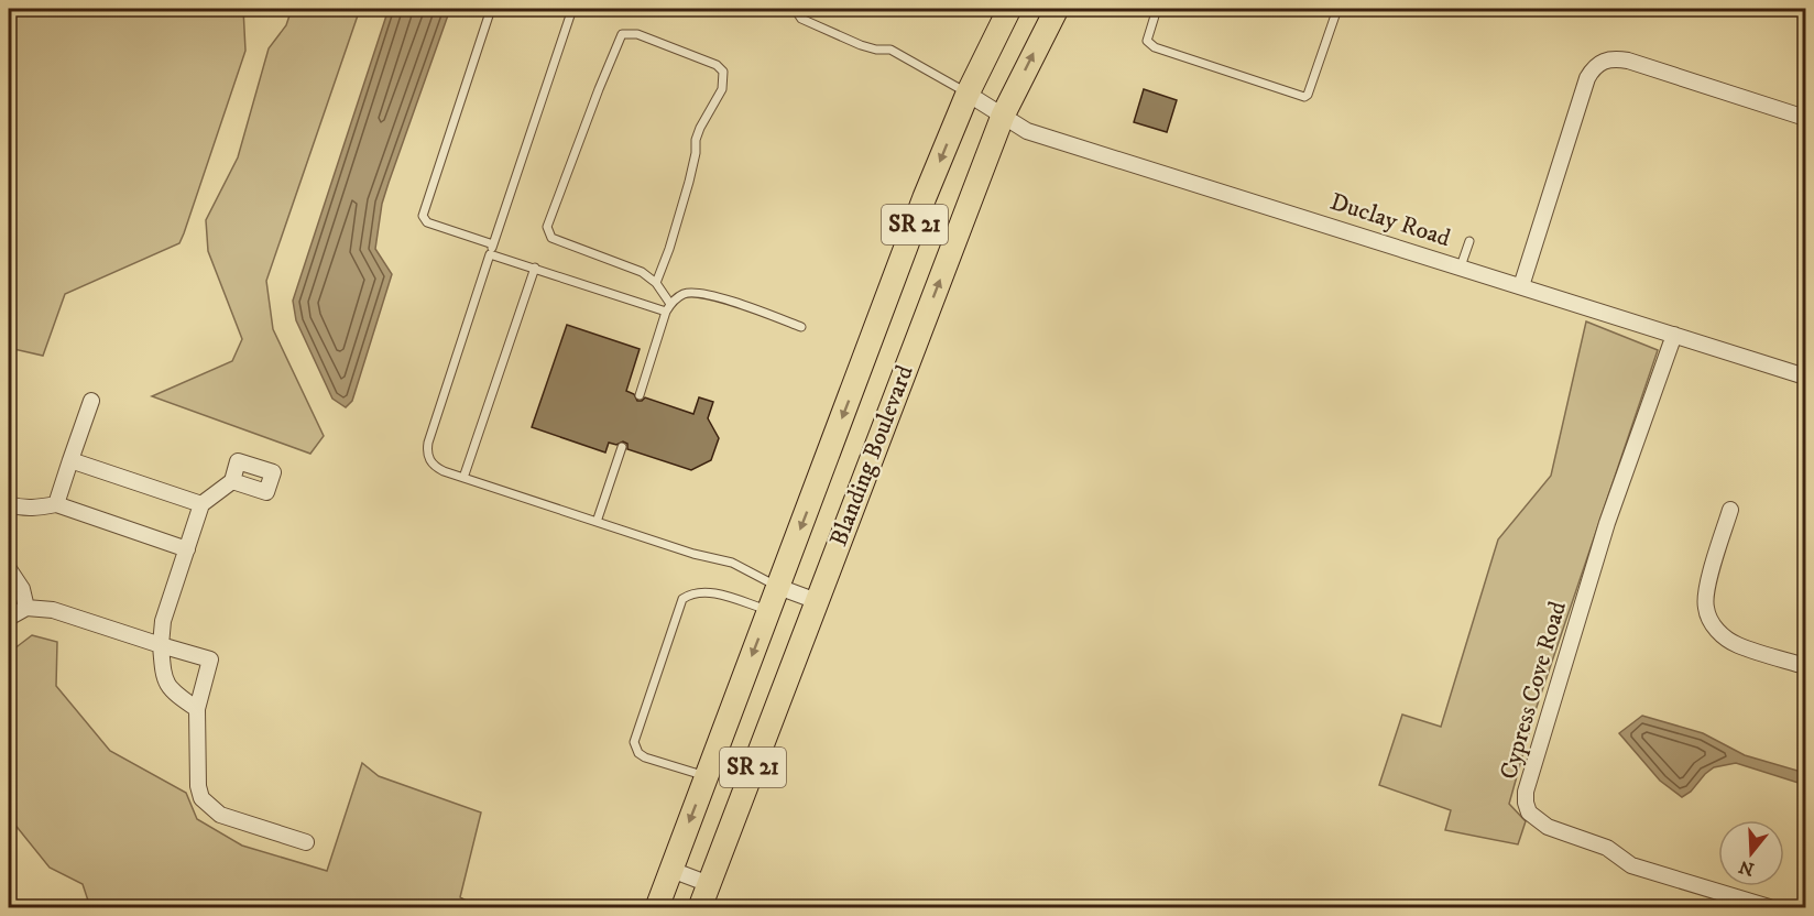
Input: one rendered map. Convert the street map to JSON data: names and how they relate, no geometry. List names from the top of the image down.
{
  "streets": {
    "main road": ["SR 21", "Blanding Boulevard"],
    "street": ["Duclay Road", "Cypress Cove Road"]
  },
  "crossings": [
    ["Duclay Road", "Blanding Boulevard"],
    ["Duclay Road", "Cypress Cove Road"]
  ],
  "north": "bottom"
}
